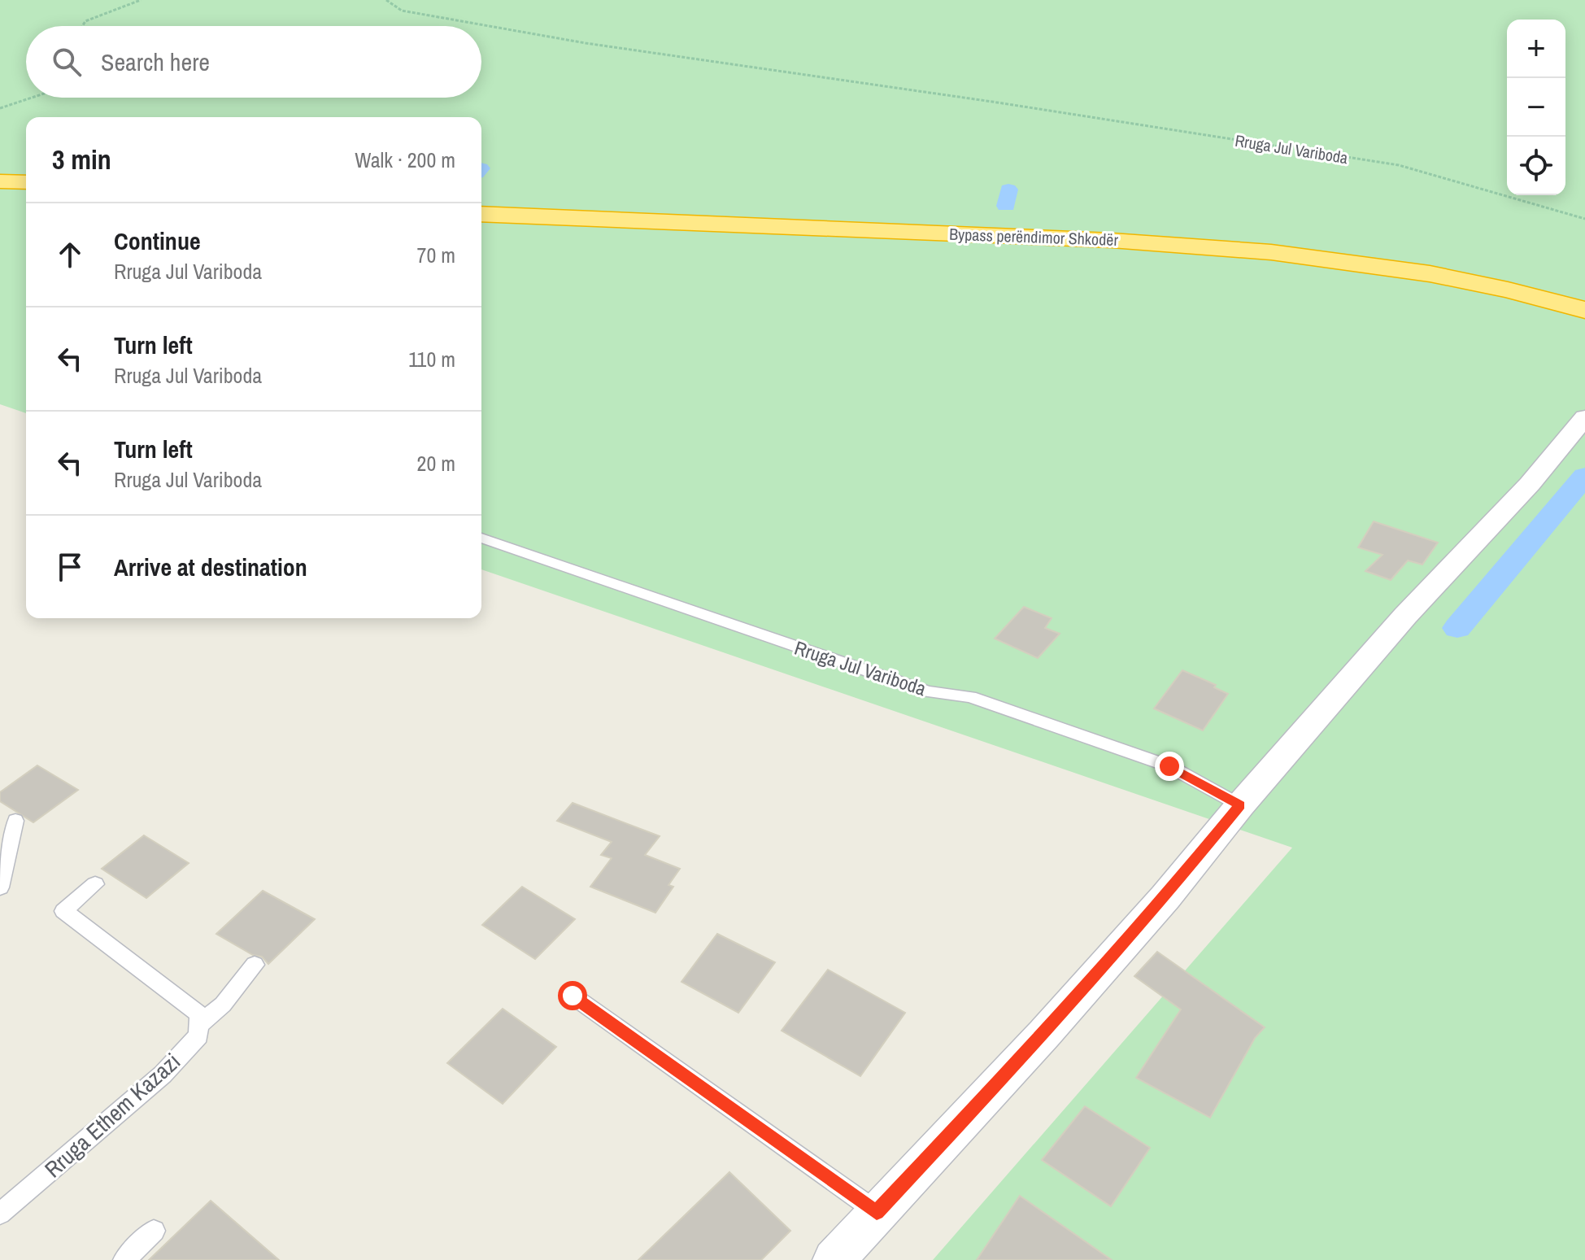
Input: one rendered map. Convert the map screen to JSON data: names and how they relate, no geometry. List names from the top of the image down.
{
  "streets": {
    "highway": ["Bypass perëndimor Shkodër"],
    "lane": ["Rruga Jul Variboda", "Rruga Ethem Kazazi"]
  },
  "page": {
    "map_buttons": ["+", "−"],
    "search": "Search here",
    "heading": ["3 min", "Walk · 200 m"],
    "list": [
      ["Continue", "Rruga Jul Variboda", "70 m"],
      ["Turn left", "Rruga Jul Variboda", "110 m"],
      ["Turn left", "Rruga Jul Variboda", "20 m"],
      "Arrive at destination"
    ]
  }
}
